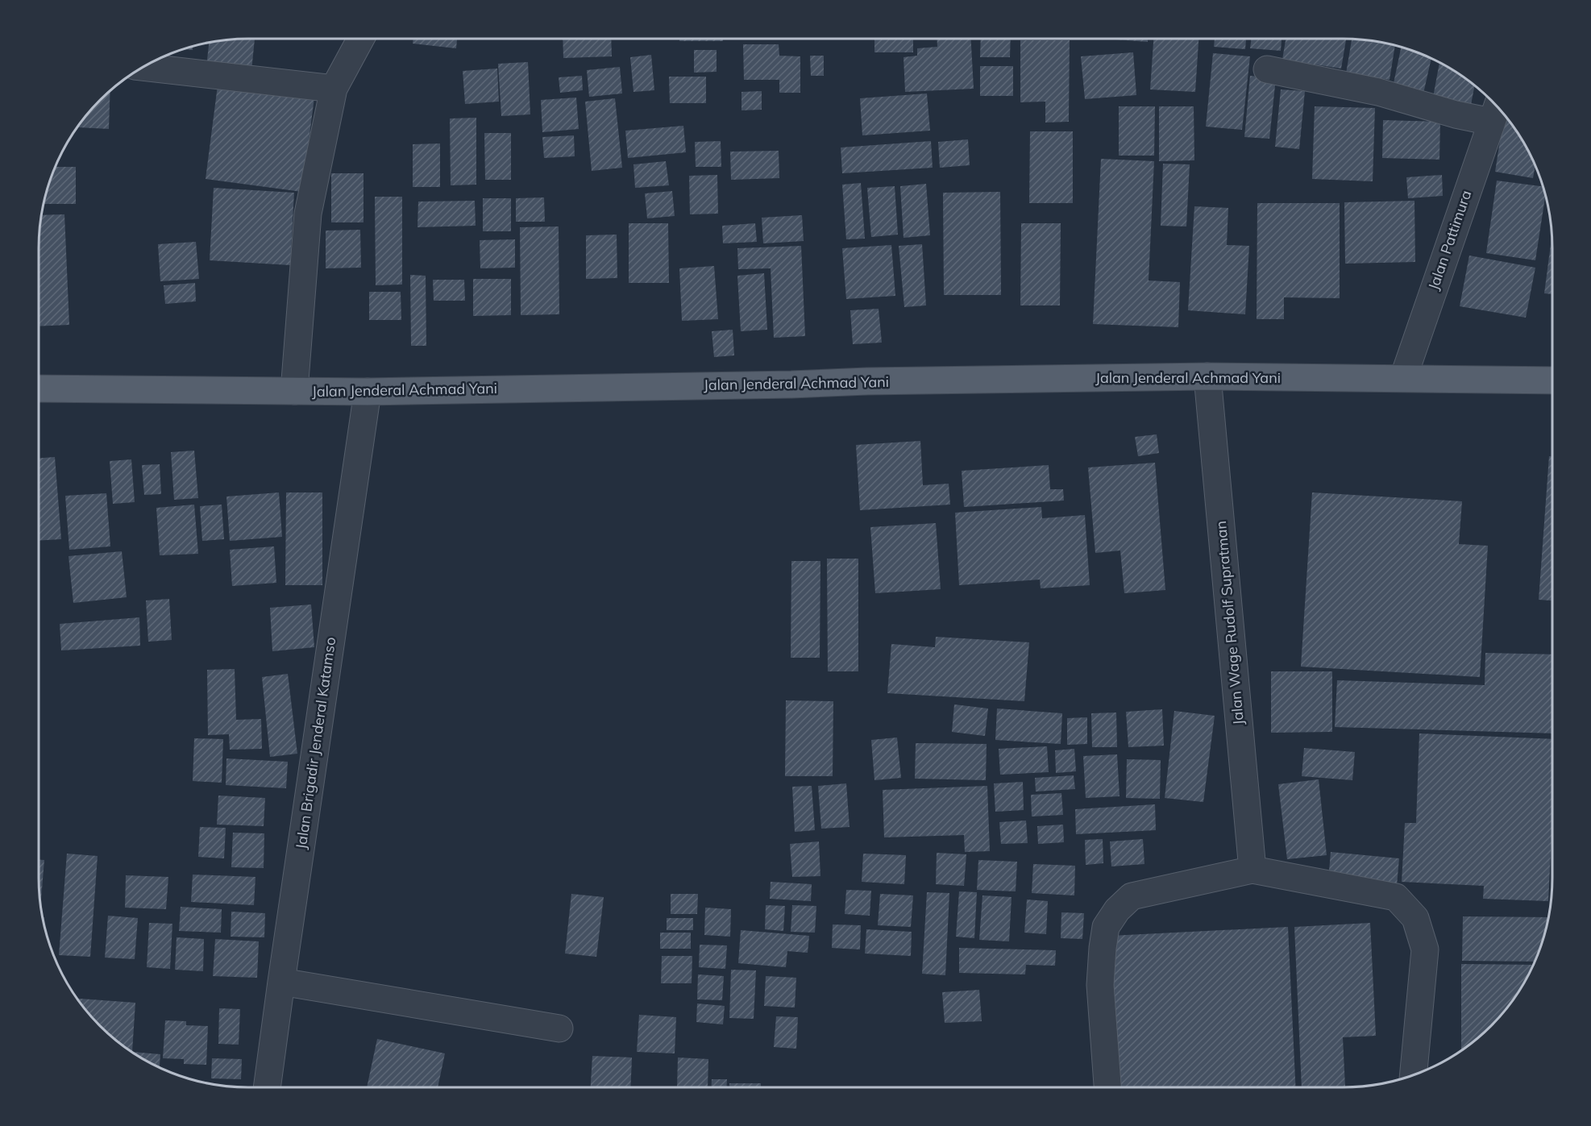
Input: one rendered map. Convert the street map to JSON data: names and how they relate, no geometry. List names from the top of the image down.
{
  "streets": {
    "main road": ["Jalan Jenderal Achmad Yani"],
    "street": ["Jalan Pattimura", "Jalan Wage Rudolf Supratman", "Jalan Brigadir Jenderal Katamso"]
  },
  "crossings": [
    ["Jalan Pattimura", "Jalan Jenderal Achmad Yani"],
    ["Jalan Jenderal Achmad Yani", "Jalan Wage Rudolf Supratman"],
    ["Jalan Jenderal Achmad Yani", "Jalan Brigadir Jenderal Katamso"]
  ]
}
